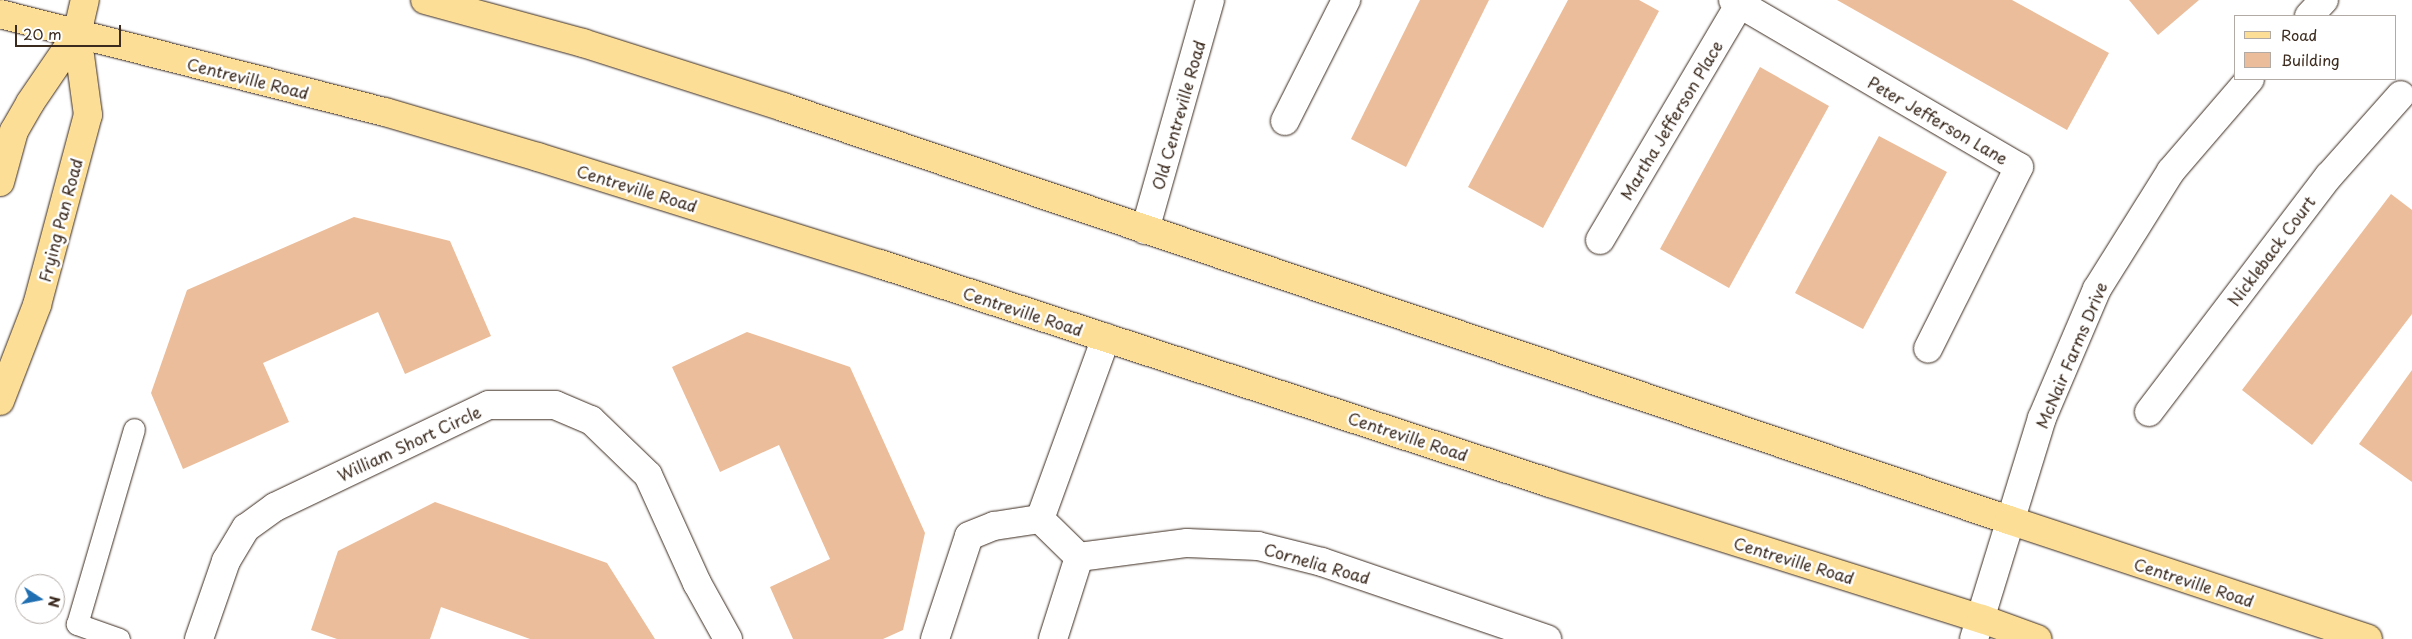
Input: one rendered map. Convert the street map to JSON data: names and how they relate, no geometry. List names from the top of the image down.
{
  "streets": {
    "main road": ["Centreville Road", "Frying Pan Road"],
    "street": [
      "Old Centreville Road",
      "Martha Jefferson Place",
      "Peter Jefferson Lane",
      "Nickleback Court",
      "McNair Farms Drive",
      "William Short Circle",
      "Cornelia Road"
    ]
  },
  "crossings": [
    ["Centreville Road", "Old Centreville Road"],
    ["Centreville Road", "Frying Pan Road"],
    ["Centreville Road", "McNair Farms Drive"],
    ["Martha Jefferson Place", "Peter Jefferson Lane"]
  ],
  "legend": ["Road", "Building"],
  "scale_bar": "20 m",
  "north": "right"
}
